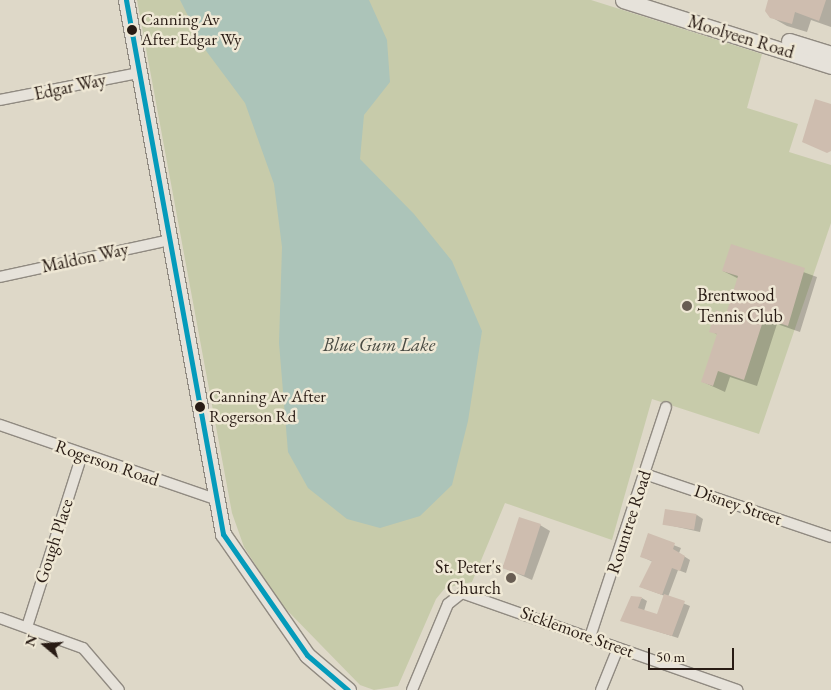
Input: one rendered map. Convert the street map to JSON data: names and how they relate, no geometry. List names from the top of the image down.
{
  "streets": {
    "street": [
      "Moolyeen Road",
      "Edgar Way",
      "Maldon Way",
      "Rogerson Road",
      "Disney Street",
      "Rountree Road",
      "Gough Place",
      "Sicklemore Street"
    ]
  },
  "crossings": [
    ["Rogerson Road", "Gough Place"],
    ["Disney Street", "Rountree Road"],
    ["Rountree Road", "Sicklemore Street"]
  ],
  "water": ["Blue Gum Lake"],
  "places": [
    "Canning Av After Edgar Wy",
    "Brentwood Tennis Club",
    "Canning Av After Rogerson Rd",
    "St. Peter's Church"
  ],
  "scale_bar": "50 m",
  "north": "left"
}
